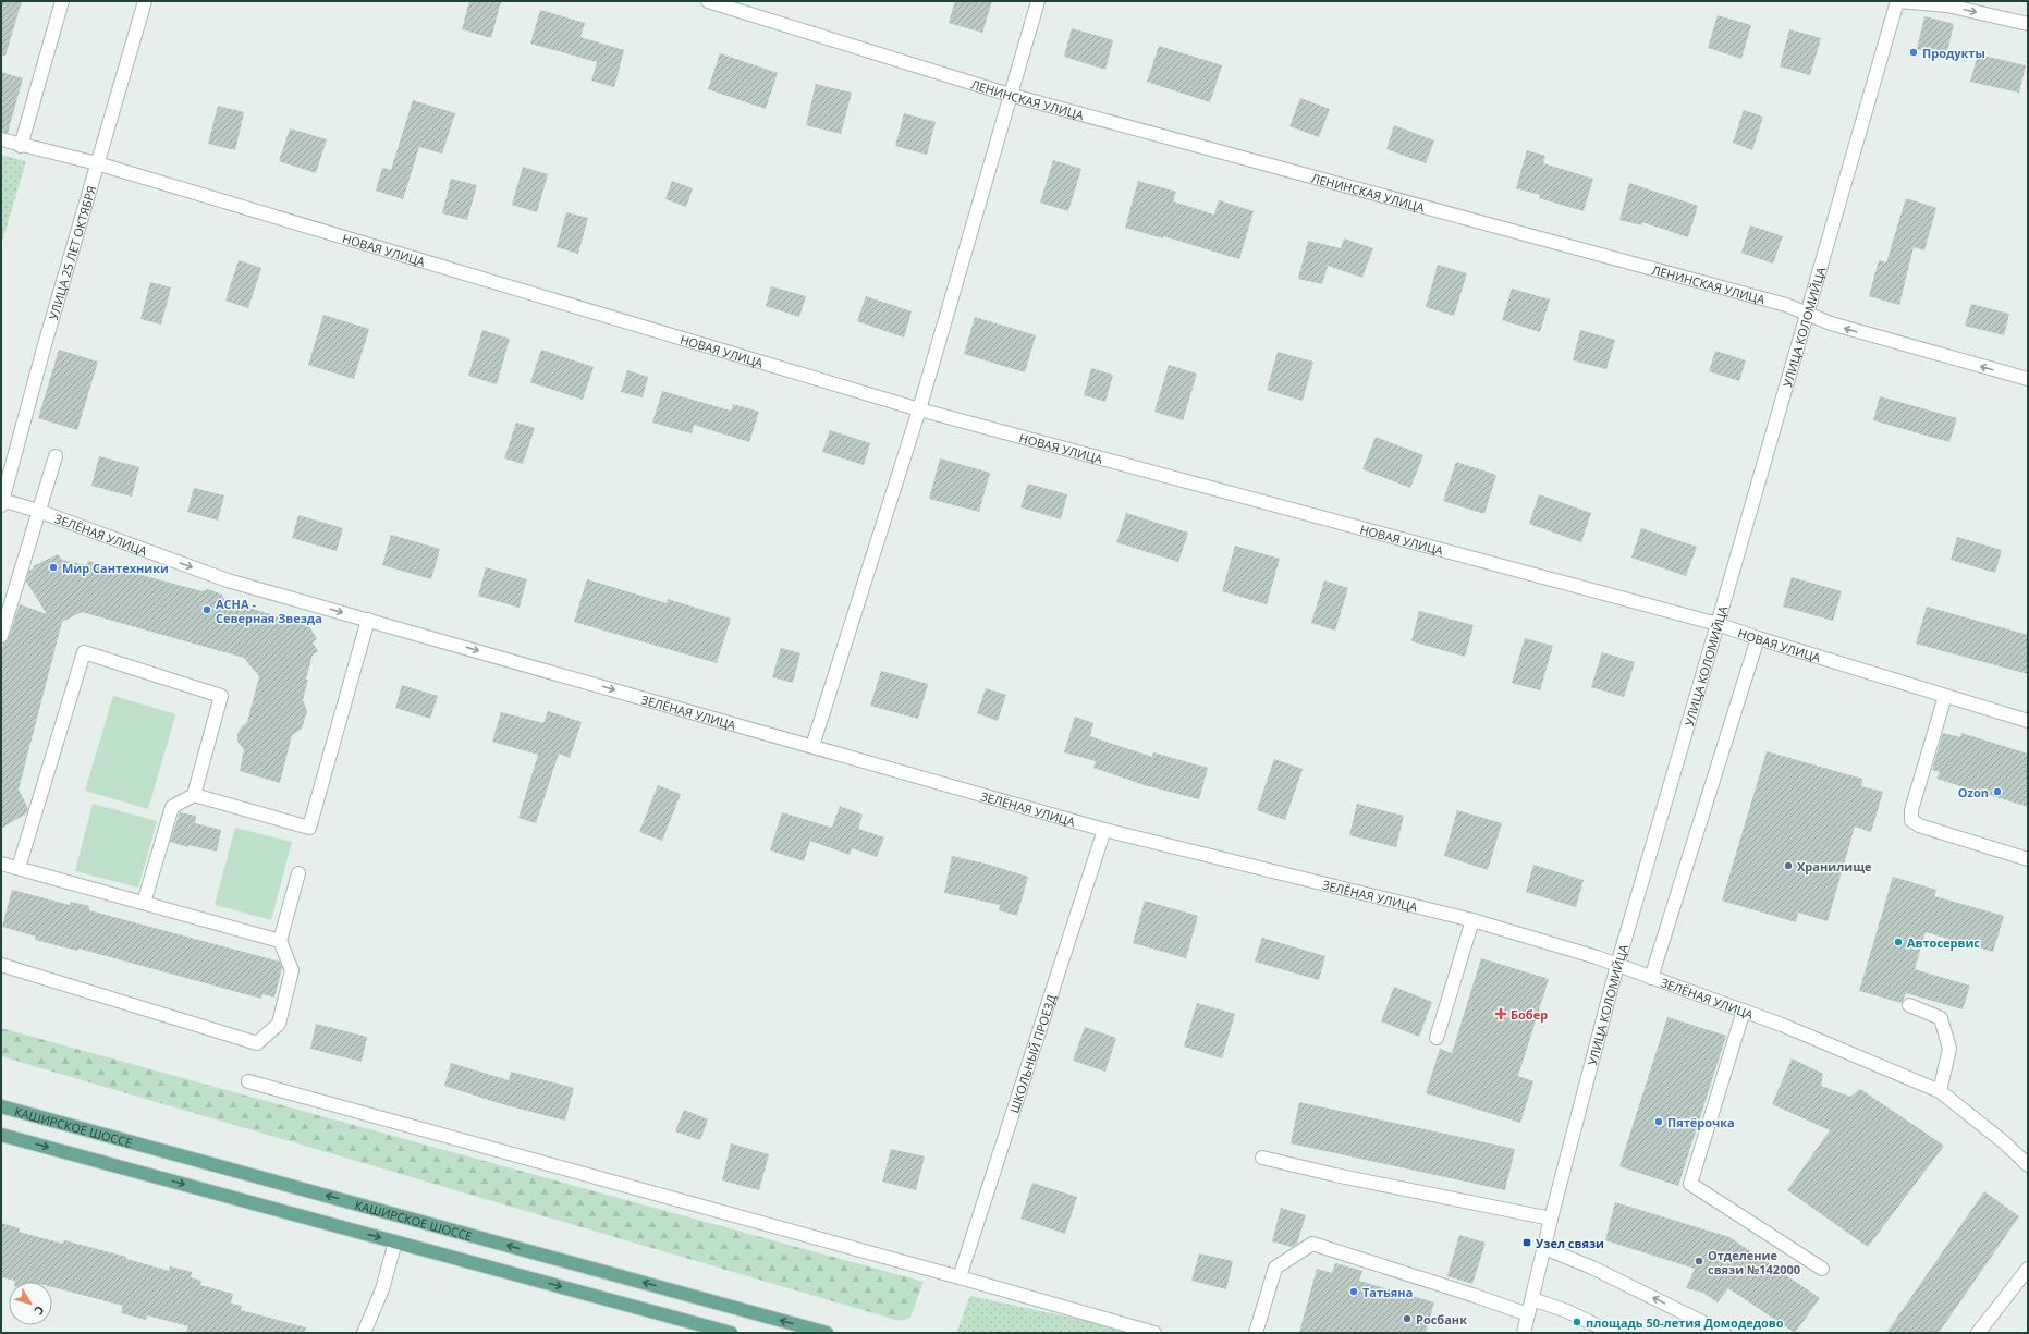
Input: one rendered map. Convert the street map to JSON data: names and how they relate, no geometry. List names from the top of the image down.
{
  "streets": {
    "main road": ["КАШИРСКОЕ ШОССЕ"],
    "street": [
      "ЛЕНИНСКАЯ УЛИЦА",
      "НОВАЯ УЛИЦА",
      "УЛИЦА 25 ЛЕТ ОКТЯБРЯ",
      "УЛИЦА КОЛОМИЙЦА",
      "ЗЕЛЁНАЯ УЛИЦА",
      "ШКОЛЬНЫЙ ПРОЕЗД"
    ]
  },
  "crossings": [
    ["ЛЕНИНСКАЯ УЛИЦА", "УЛИЦА КОЛОМИЙЦА"],
    ["НОВАЯ УЛИЦА", "УЛИЦА 25 ЛЕТ ОКТЯБРЯ"],
    ["НОВАЯ УЛИЦА", "УЛИЦА КОЛОМИЙЦА"],
    ["УЛИЦА 25 ЛЕТ ОКТЯБРЯ", "ЗЕЛЁНАЯ УЛИЦА"],
    ["УЛИЦА КОЛОМИЙЦА", "ЗЕЛЁНАЯ УЛИЦА"],
    ["ЗЕЛЁНАЯ УЛИЦА", "ШКОЛЬНЫЙ ПРОЕЗД"]
  ],
  "one_way": ["ЗЕЛЁНАЯ УЛИЦА"],
  "places": {
    "other": [
      "Продукты",
      "Мир Сантехники",
      "АСНА - Северная Звезда",
      "Ozon",
      "Хранилище",
      "Автосервис",
      "Пятёрочка",
      "Отделение связи №142000",
      "Татьяна",
      "Росбанк",
      "площадь 50-летия Домодедово"
    ],
    "health": ["Бобер"],
    "transit": ["Узел связи"]
  },
  "north": "bottom right"
}
